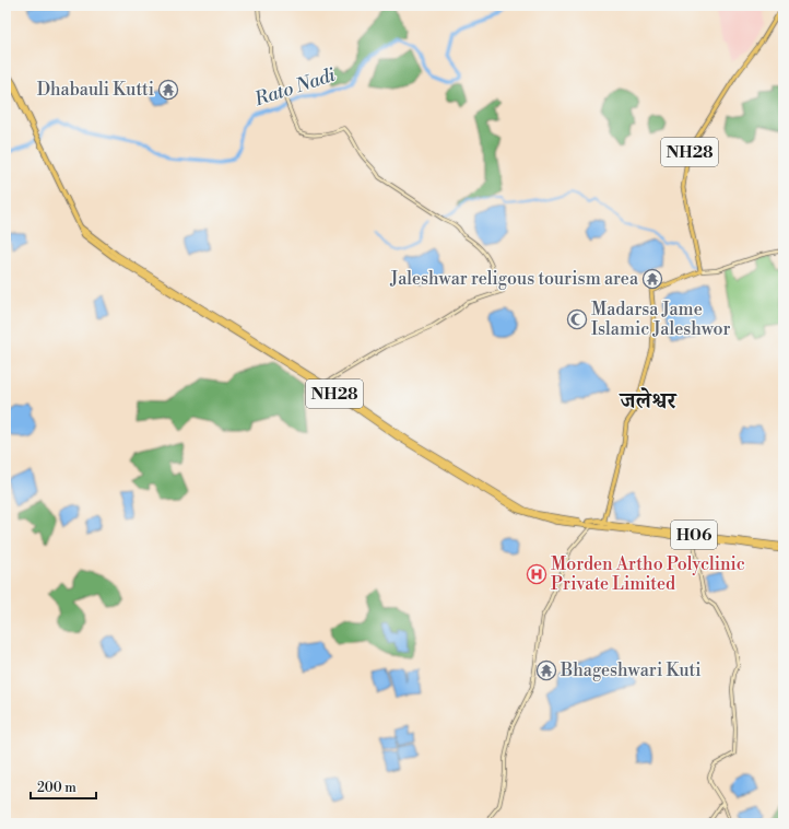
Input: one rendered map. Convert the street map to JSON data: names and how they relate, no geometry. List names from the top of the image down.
{
  "streets": {
    "highway": ["NH28", "H06"]
  },
  "crossings": [
    ["NH28", "H06"]
  ],
  "districts": ["जलेश्वर"],
  "water": ["Rato Nadi"],
  "places": {
    "temple": ["Dhabauli Kutti", "Jaleshwar religous tourism area", "Bhageshwari Kuti"],
    "mosque": ["Madarsa Jame Islamic Jaleshwor"],
    "hospital": ["Morden Artho Polyclinic Private Limited"]
  },
  "scale_bar": "200 m"
}
